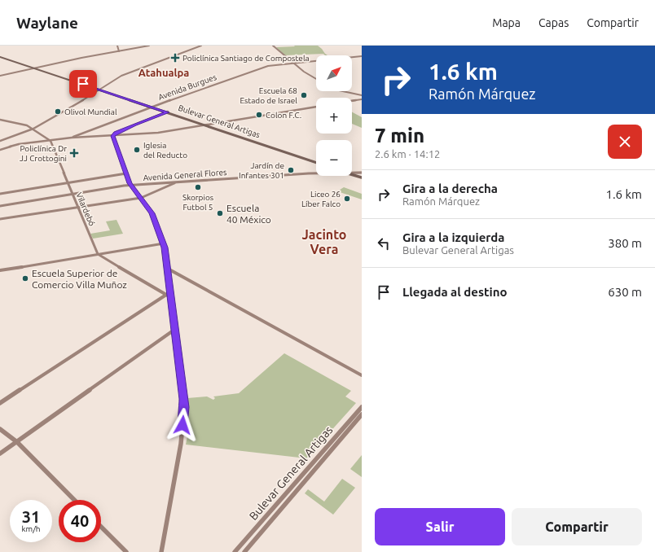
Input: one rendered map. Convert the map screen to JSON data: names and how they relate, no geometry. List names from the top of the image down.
{
  "streets": {
    "main road": ["Bulevar General Artigas"],
    "street": ["Avenida Burgues", "Avenida General Flores", "Vilardebó"]
  },
  "crossings": [
    ["Avenida Burgues", "Bulevar General Artigas"],
    ["Avenida General Flores", "Vilardebó"]
  ],
  "districts": ["Atahualpa", "Jacinto Vera"],
  "places": {
    "health": ["Policlínica Santiago de Compostela", "Policlínica Dr JJ Crottogini"],
    "other": [
      "Escuela 68 Estado de Israel",
      "Olivol Mundial",
      "Colon F.C.",
      "Iglesia del Reducto",
      "Jardín de Infantes 301",
      "Skorpios Futbol 5",
      "Liceo 26 Líber Falco",
      "Escuela 40 México",
      "Escuela Superior de Comercio Villa Muñoz"
    ]
  },
  "north": "top right",
  "page": {
    "header": "Waylane",
    "nav": ["Mapa", "Capas", "Compartir"],
    "turn": ["1.6 km", "Ramón Márquez"],
    "map_buttons": ["+", "−"],
    "heading": ["7 min", "2.6 km · 14:12"],
    "list": [
      {
        "name": "Gira a la derecha",
        "note": "Ramón Márquez",
        "value": "1.6 km"
      },
      {
        "name": "Gira a la izquierda",
        "note": "Bulevar General Artigas",
        "value": "380 m"
      },
      {
        "name": "Llegada al destino",
        "value": "630 m"
      }
    ],
    "speed": "31 km/h",
    "limit": "40",
    "buttons": ["Salir", "Compartir"]
  }
}
